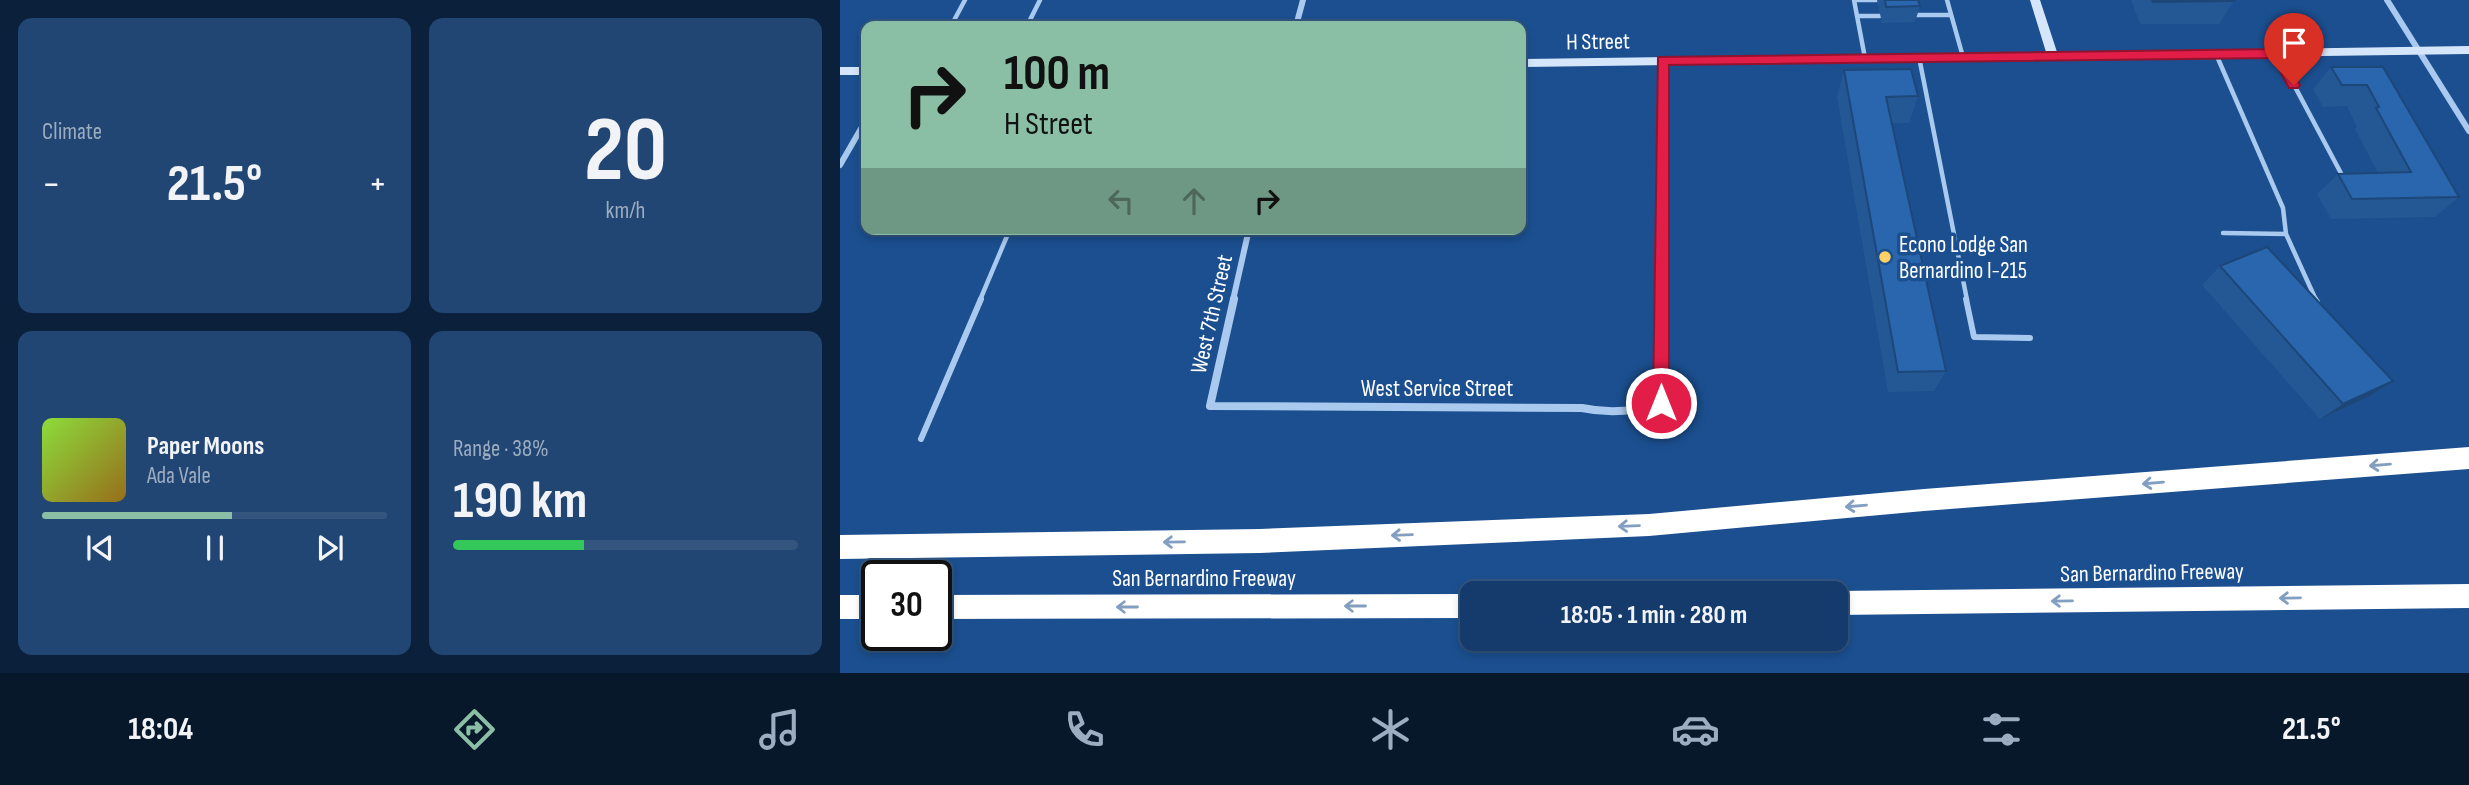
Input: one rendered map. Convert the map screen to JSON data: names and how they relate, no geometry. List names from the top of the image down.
{
  "streets": {
    "highway": ["San Bernardino Freeway"],
    "street": ["H Street", "West 7th Street", "West Service Street"]
  },
  "crossings": [
    ["H Street", "West Service Street"],
    ["West 7th Street", "West Service Street"]
  ],
  "places": ["Econo Lodge San Bernardino I-215"],
  "page": {
    "tile": [
      "Climate",
      ["20", "km/h"],
      ["Range · 38%", "190 km"]
    ],
    "turn": ["100 m", "H Street"],
    "heat": ["−", "21.5°", "+"],
    "song": ["Paper Moons", "Ada Vale"],
    "limit": "30",
    "trip": "18:05 · 1 min · 280 m",
    "tabs": ["18:04", "21.5°"]
  }
}
